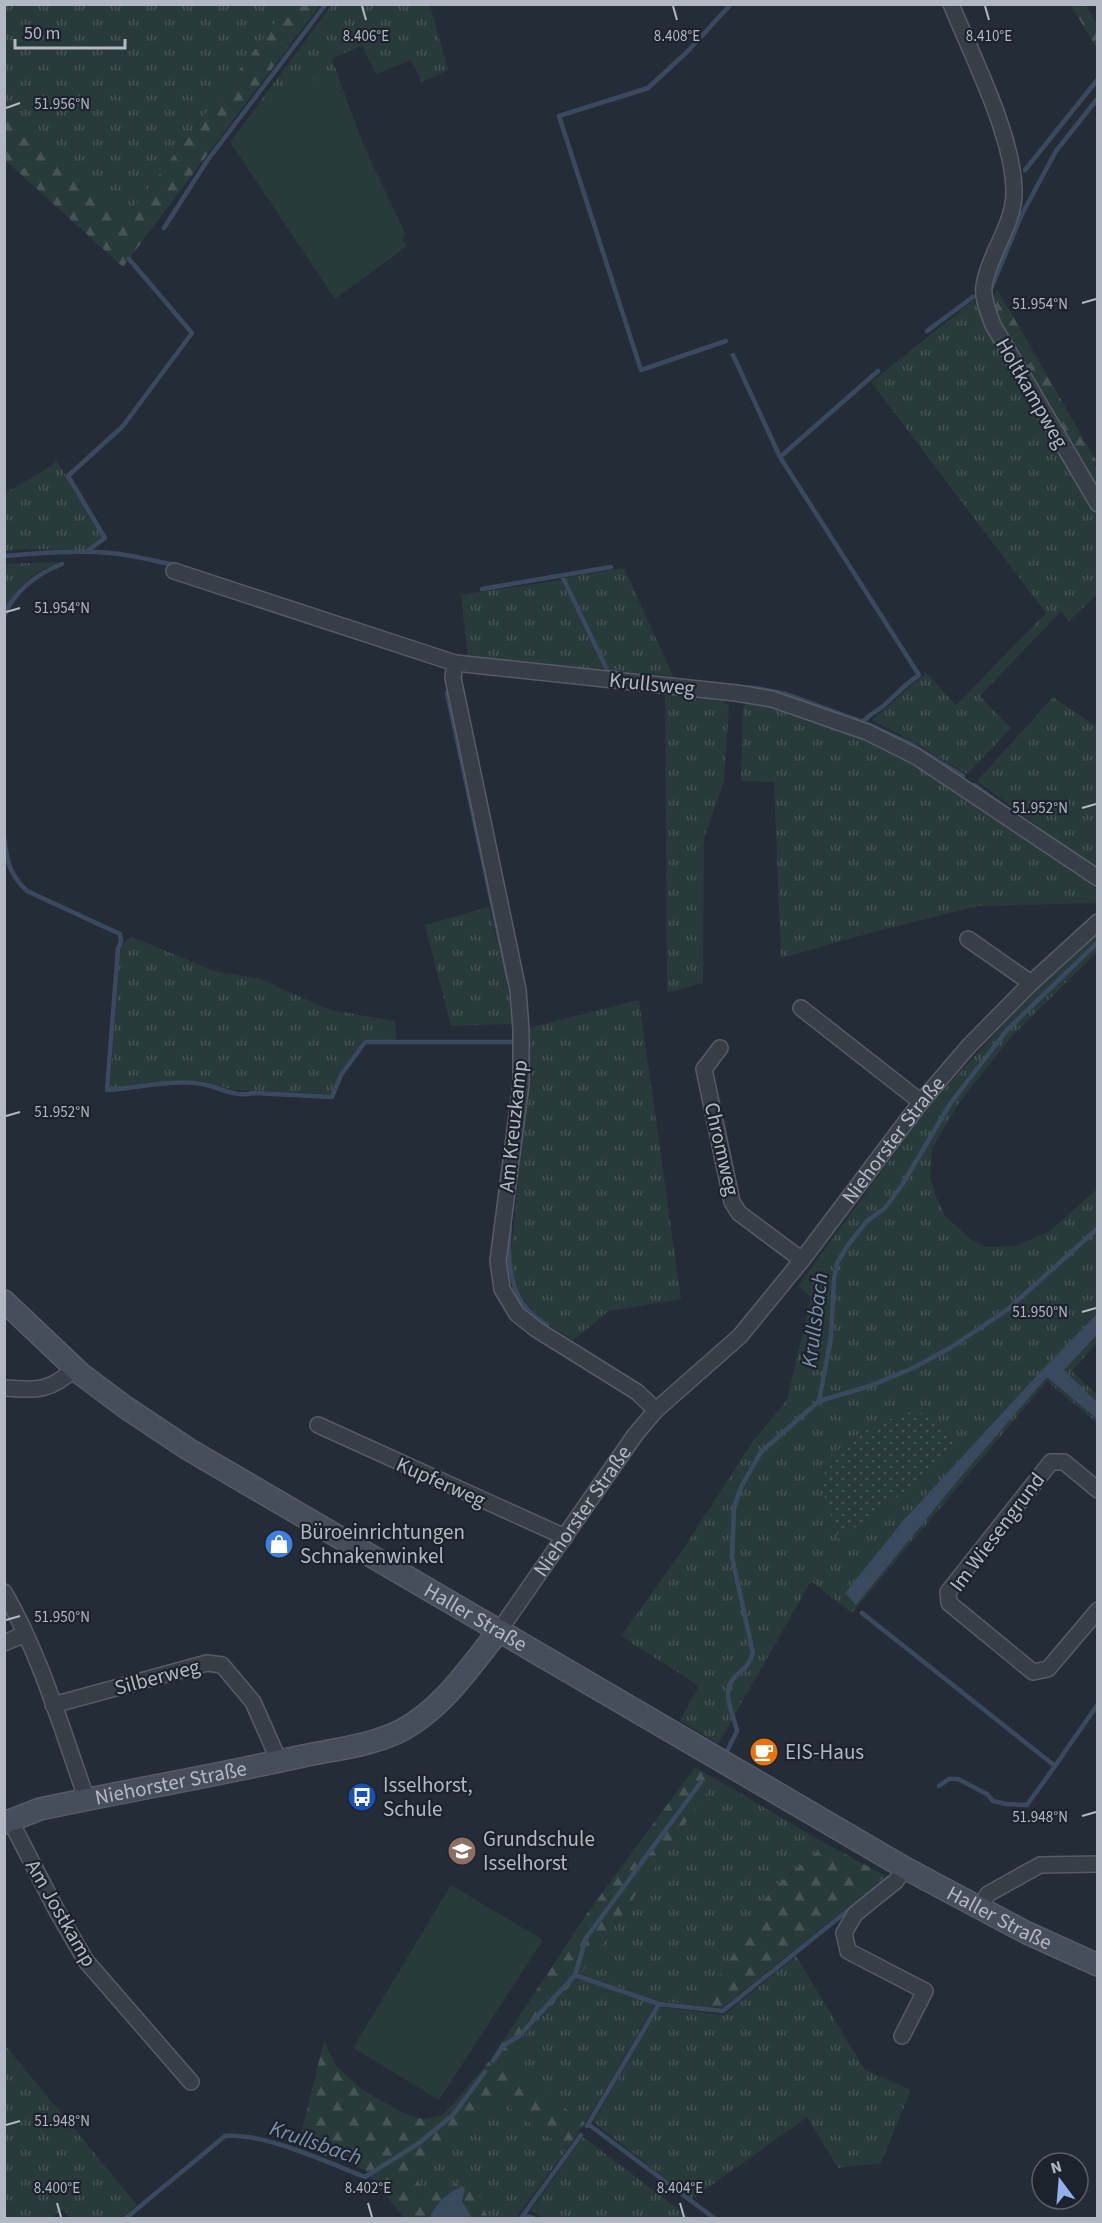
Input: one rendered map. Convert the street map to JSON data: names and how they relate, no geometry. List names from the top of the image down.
{
  "streets": {
    "street": [
      "Holtkampweg",
      "Krullsweg",
      "Am Kreuzkamp",
      "Niehorster Straße",
      "Chromweg",
      "Kupferweg",
      "Im Wiesengrund",
      "Haller Straße",
      "Silberweg",
      "Am Jostkamp"
    ]
  },
  "crossings": [
    ["Krullsweg", "Am Kreuzkamp"],
    ["Am Kreuzkamp", "Niehorster Straße"],
    ["Niehorster Straße", "Chromweg"],
    ["Niehorster Straße", "Kupferweg"],
    ["Niehorster Straße", "Haller Straße"],
    ["Niehorster Straße", "Silberweg"],
    ["Niehorster Straße", "Am Jostkamp"]
  ],
  "water": ["Krullsbach"],
  "places": {
    "shop": ["Büroeinrichtungen Schnakenwinkel"],
    "cafe": ["EIS-Haus"],
    "bus stop": ["Isselhorst, Schule"],
    "school or university": ["Grundschule Isselhorst"]
  },
  "scale_bar": "50 m",
  "north": "top",
  "coordinates": [
    "8.406°E",
    "8.408°E",
    "8.410°E",
    "51.956°N",
    "51.954°N",
    "51.952°N",
    "51.950°N",
    "51.948°N",
    "8.400°E",
    "8.402°E",
    "8.404°E"
  ]
}
